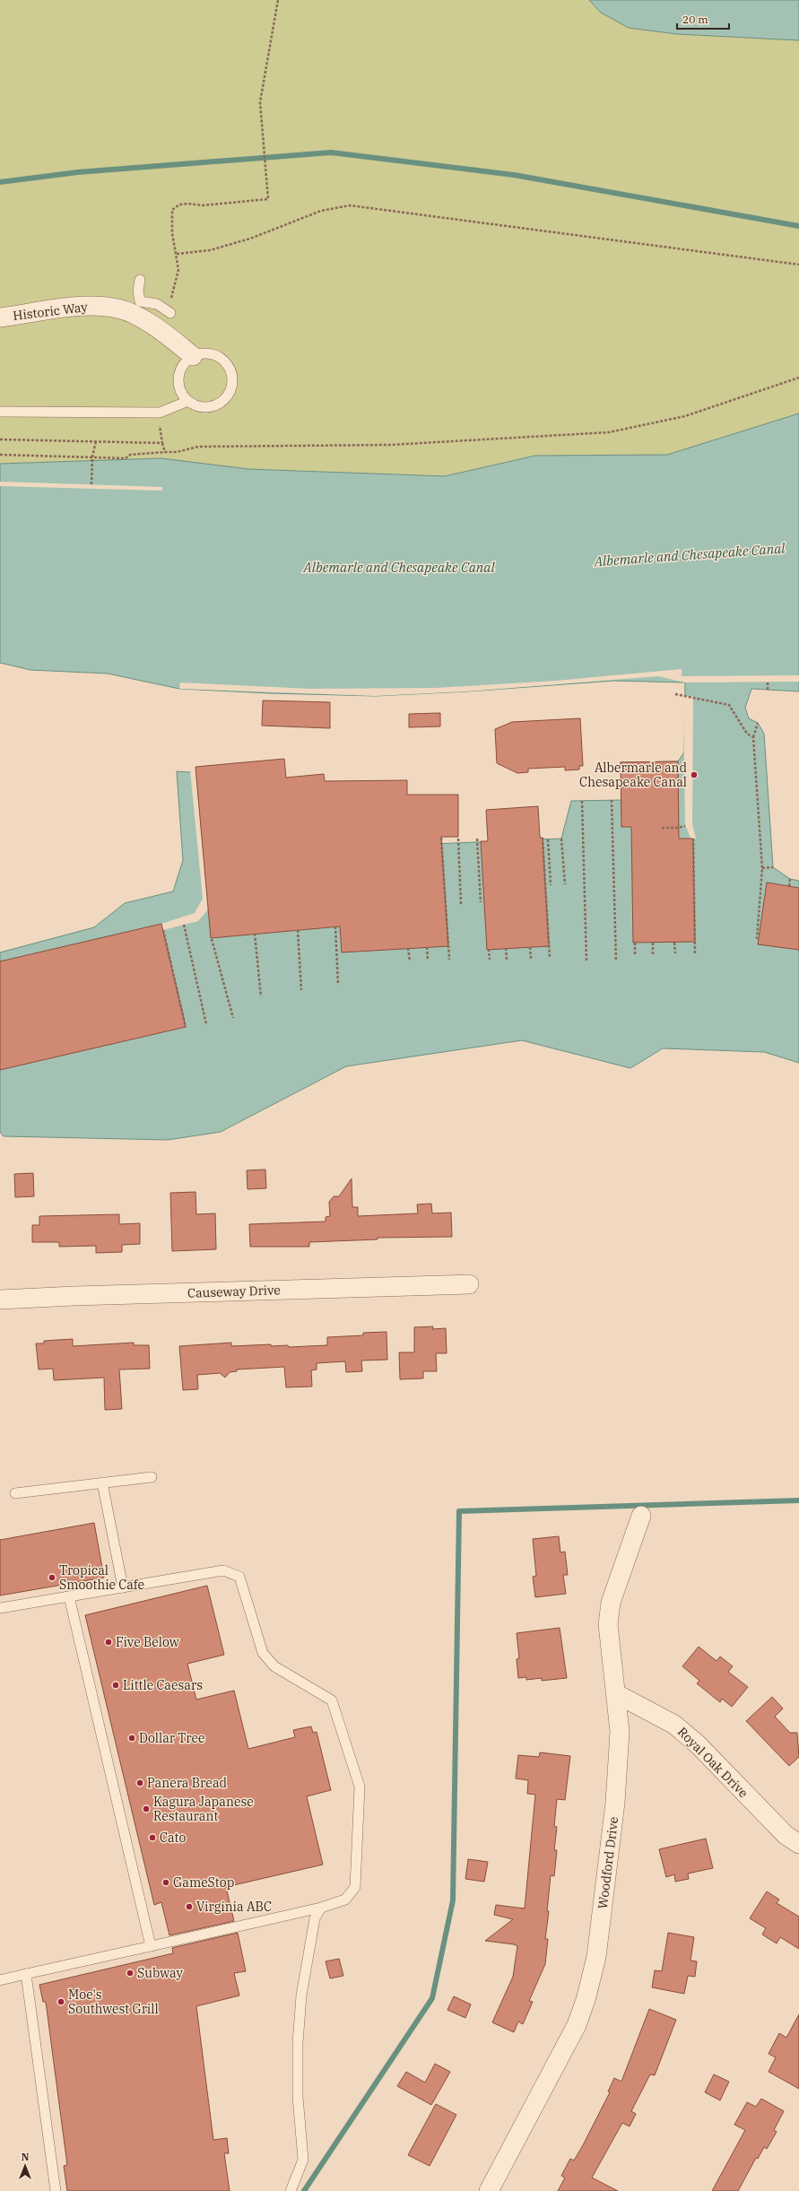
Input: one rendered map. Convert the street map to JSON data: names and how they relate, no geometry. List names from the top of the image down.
{
  "streets": {
    "street": [
      "Historic Way",
      "Causeway Drive",
      "Royal Oak Drive",
      "Woodford Drive"
    ]
  },
  "crossings": [
    ["Royal Oak Drive", "Woodford Drive"]
  ],
  "water": ["Albemarle and Chesapeake Canal"],
  "places": [
    "Albermarle and Chesapeake Canal",
    "Tropical Smoothie Cafe",
    "Five Below",
    "Little Caesars",
    "Dollar Tree",
    "Panera Bread",
    "Kagura Japanese Restaurant",
    "Cato",
    "GameStop",
    "Virginia ABC",
    "Subway",
    "Moe's Southwest Grill"
  ],
  "scale_bar": "20 m",
  "north": "top"
}
